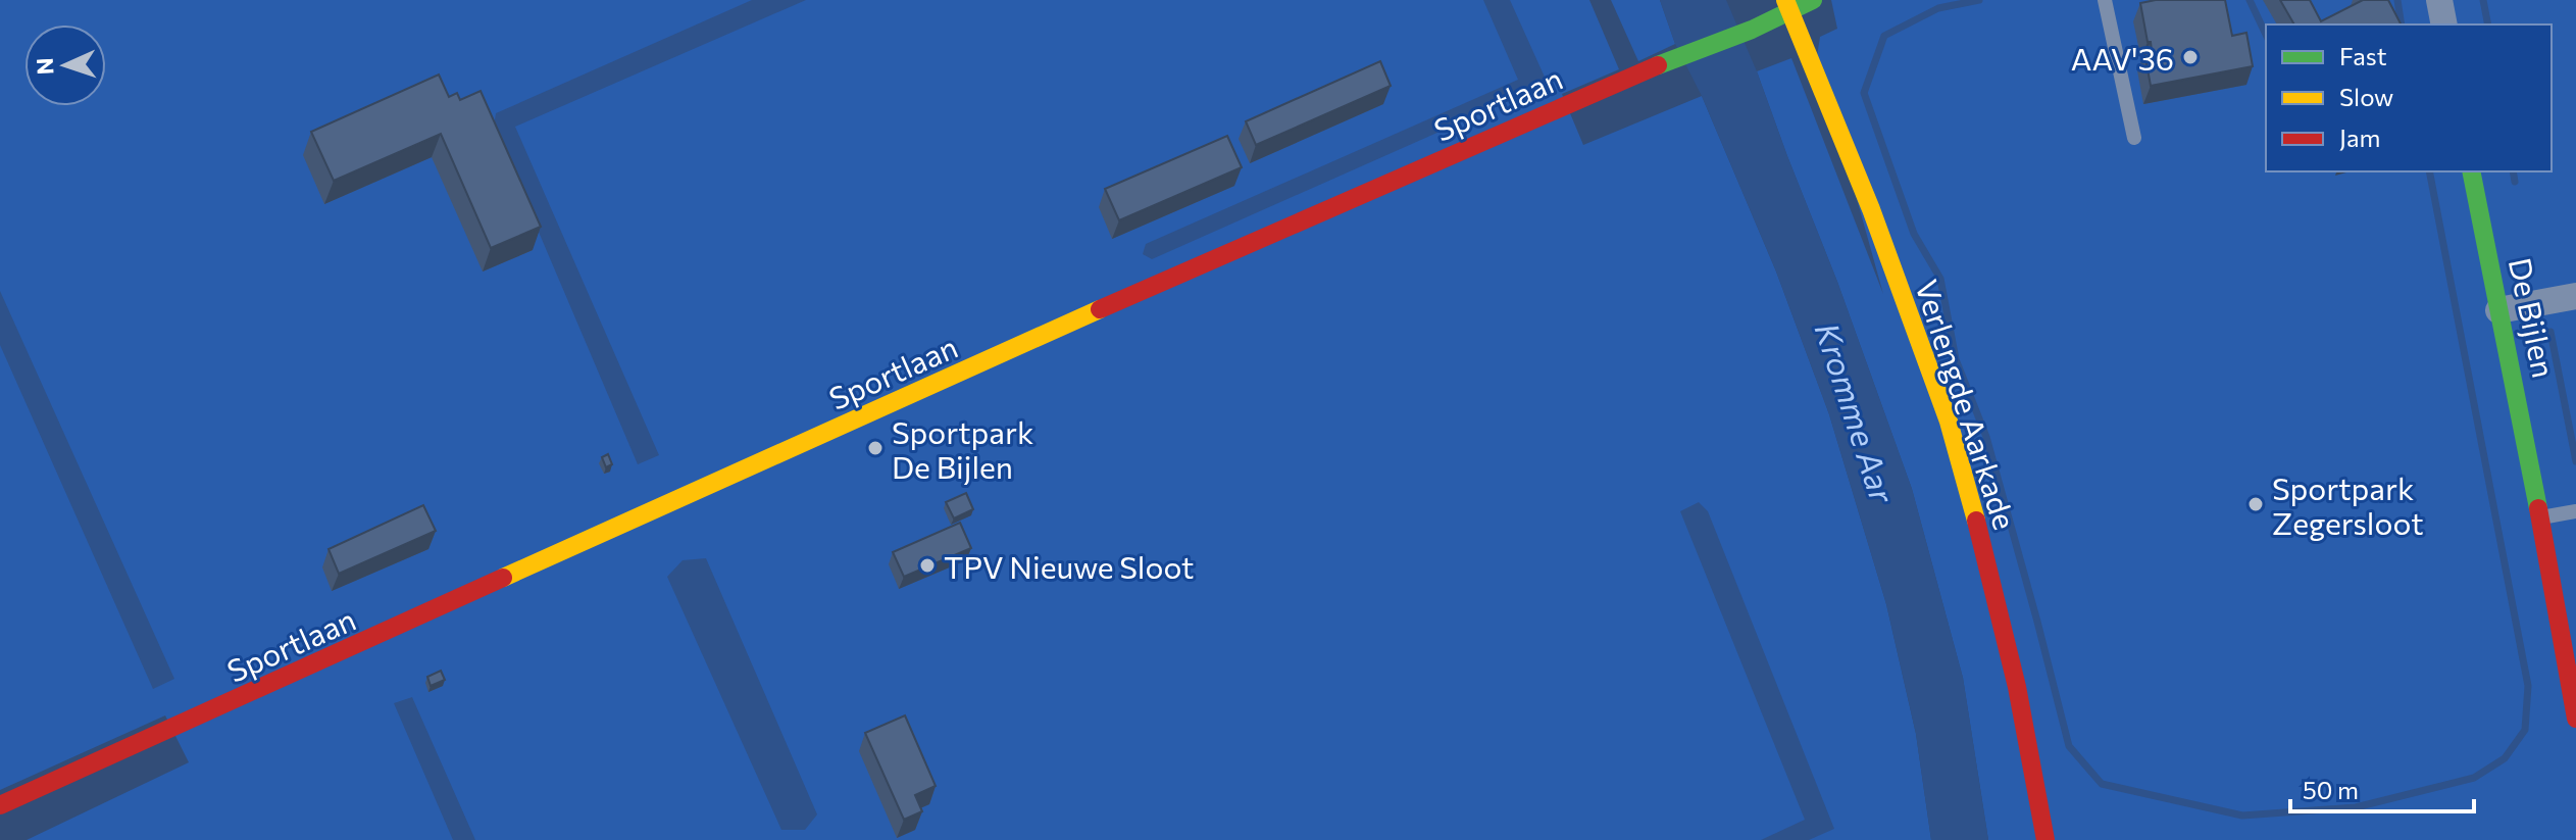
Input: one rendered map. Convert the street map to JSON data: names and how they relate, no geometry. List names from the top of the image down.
{
  "streets": {
    "street": ["Sportlaan", "De Bijlen", "Verlengde Aarkade"]
  },
  "crossings": [
    ["Sportlaan", "Verlengde Aarkade"]
  ],
  "water": ["Kromme Aar"],
  "places": [
    "AAV'36",
    "Sportpark De Bijlen",
    "Sportpark Zegersloot",
    "TPV Nieuwe Sloot"
  ],
  "legend": ["Fast", "Slow", "Jam"],
  "scale_bar": "50 m",
  "north": "left"
}
